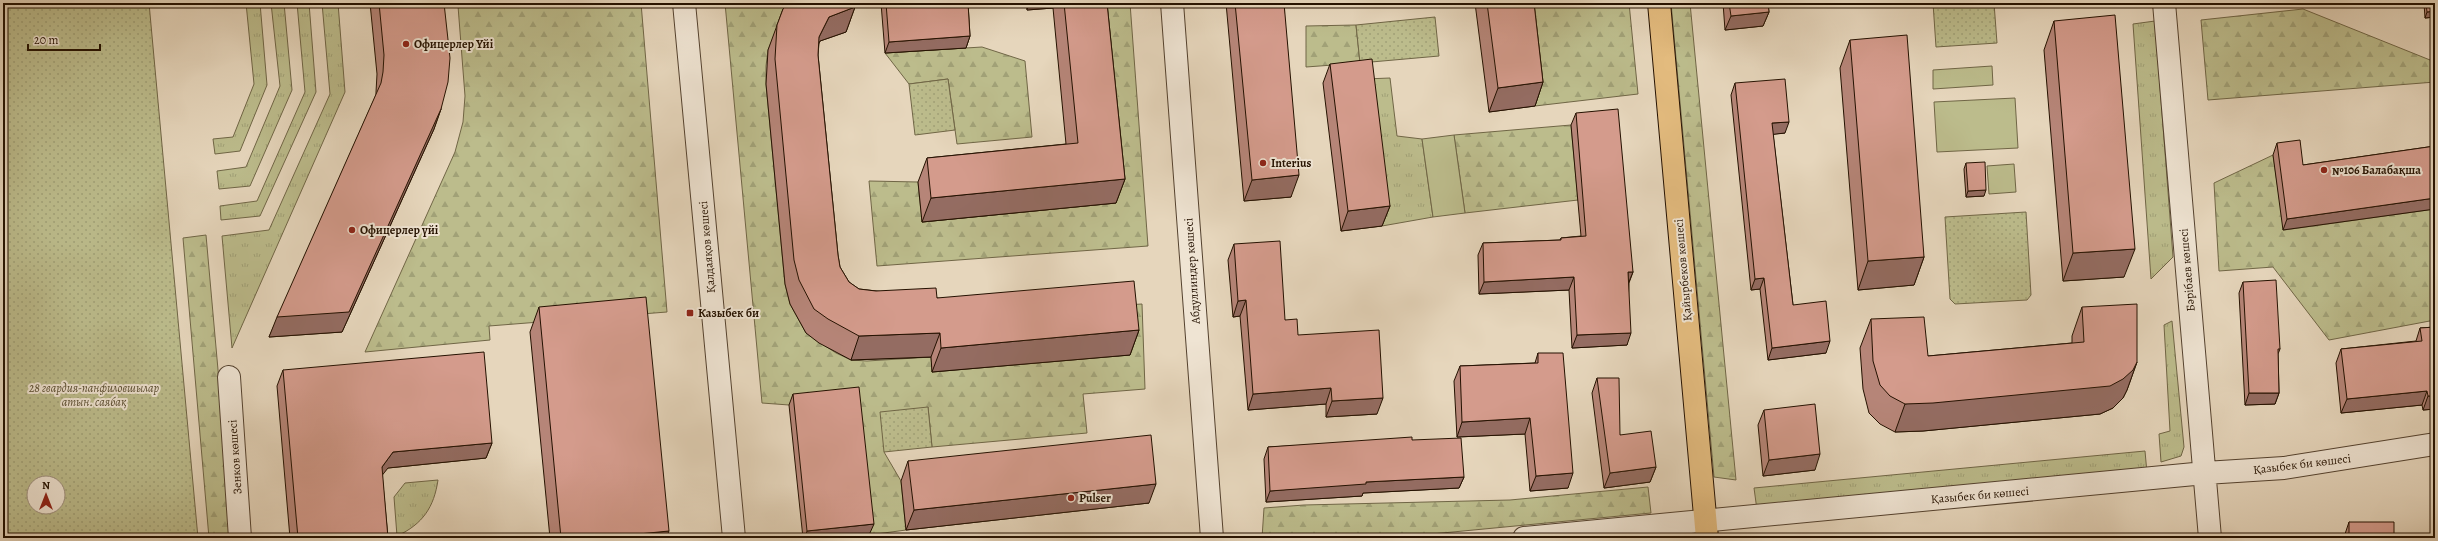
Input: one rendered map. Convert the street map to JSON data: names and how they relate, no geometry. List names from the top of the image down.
{
  "streets": {
    "main road": ["Қайырбеков көшесі"],
    "street": [
      "Қалдаяқов көшесі",
      "Бәрібаев көшесі",
      "Абдуллиндер көшесі",
      "Зенков көшесі",
      "Қазыбек би көшесі"
    ]
  },
  "crossings": [
    ["Қайырбеков көшесі", "Қазыбек би көшесі"],
    ["Бәрібаев көшесі", "Қазыбек би көшесі"]
  ],
  "parks": ["28 гвардия-панфиловшылар атын. саябақ"],
  "places": {
    "other": [
      "Офицерлер Үйі",
      "Interius",
      "№106 Балабақша",
      "Офицерлер үйі",
      "Pulser"
    ],
    "transit": ["Казыбек би"]
  },
  "scale_bar": "20 m",
  "north": "top"
}
